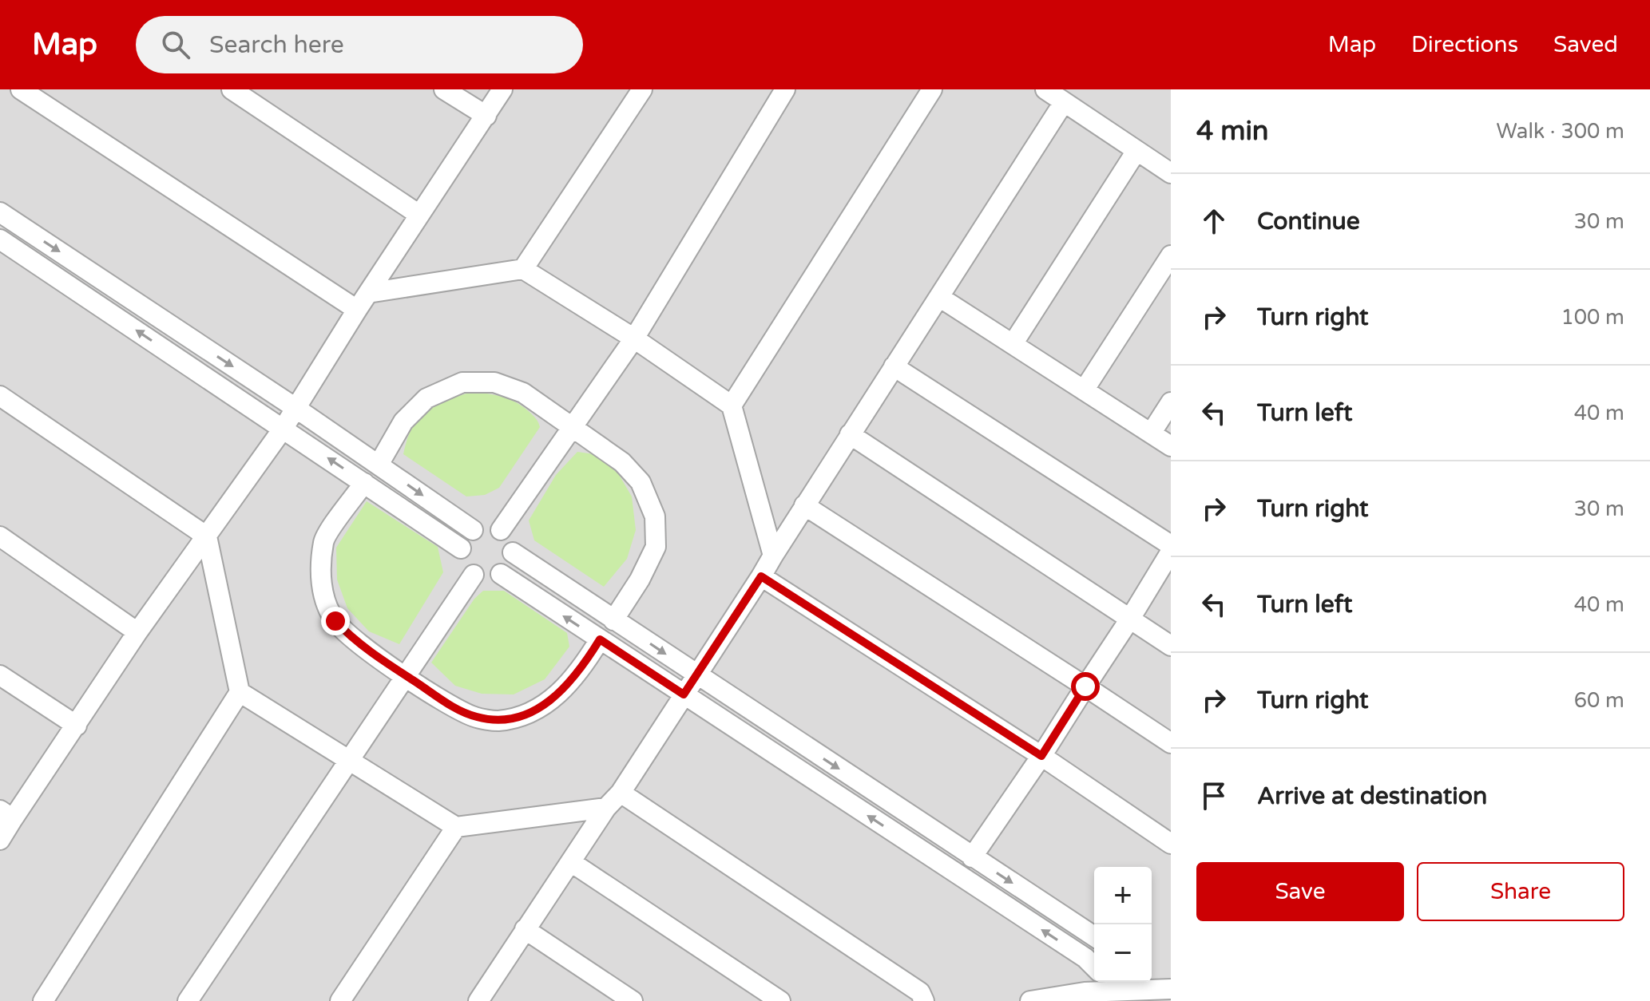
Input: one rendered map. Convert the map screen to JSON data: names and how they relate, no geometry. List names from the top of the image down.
{
  "page": {
    "header": "Map",
    "search": "Search here",
    "nav": ["Map", "Directions", "Saved"],
    "heading": ["4 min", "Walk · 300 m"],
    "list": [
      ["Continue", "30 m"],
      ["Turn right", "100 m"],
      ["Turn left", "40 m"],
      ["Turn right", "30 m"],
      ["Turn left", "40 m"],
      ["Turn right", "60 m"],
      "Arrive at destination"
    ],
    "buttons": ["Save", "Share"],
    "map_buttons": ["+", "−"]
  }
}
